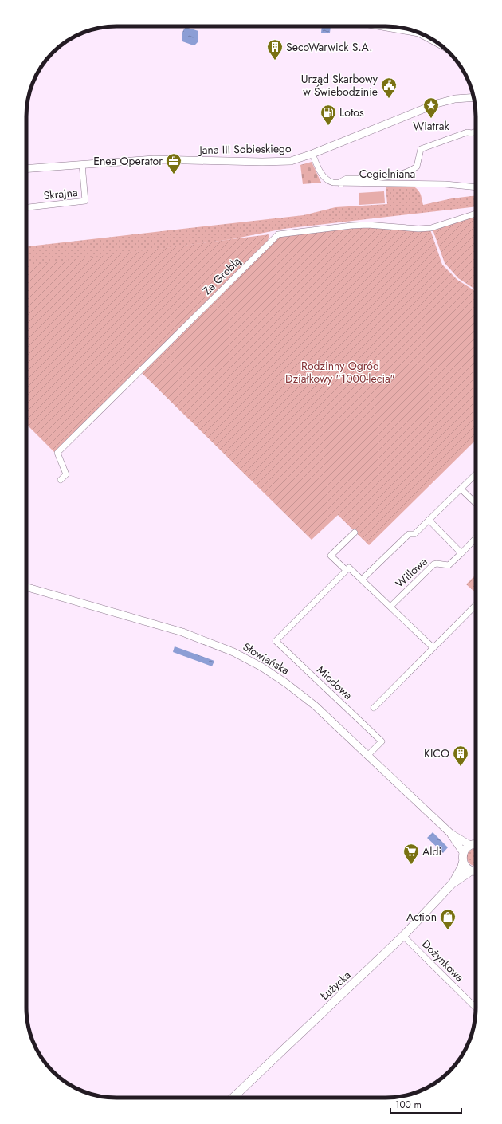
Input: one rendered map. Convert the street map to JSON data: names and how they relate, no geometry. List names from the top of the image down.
{
  "streets": {
    "main road": ["Łużycka"],
    "street": [
      "Jana III Sobieskiego",
      "Cegielniana",
      "Skrajna",
      "Za Groblą",
      "Willowa",
      "Słowiańska",
      "Miodowa",
      "Dożynkowa"
    ]
  },
  "crossings": [
    ["Jana III Sobieskiego", "Cegielniana"],
    ["Jana III Sobieskiego", "Skrajna"],
    ["Słowiańska", "Miodowa"],
    ["Dożynkowa", "Łużycka"]
  ],
  "parks": ["Rodzinny Ogród Działkowy \"1000-lecia\""],
  "places": {
    "building": ["SecoWarwick S.A.", "KICO"],
    "public building": ["Urząd Skarbowy w Świebodzinie"],
    "place": ["Wiatrak"],
    "fuel station": ["Lotos"],
    "office": ["Enea Operator"],
    "supermarket": ["Aldi"],
    "shop": ["Action"]
  },
  "scale_bar": "100 m"
}
